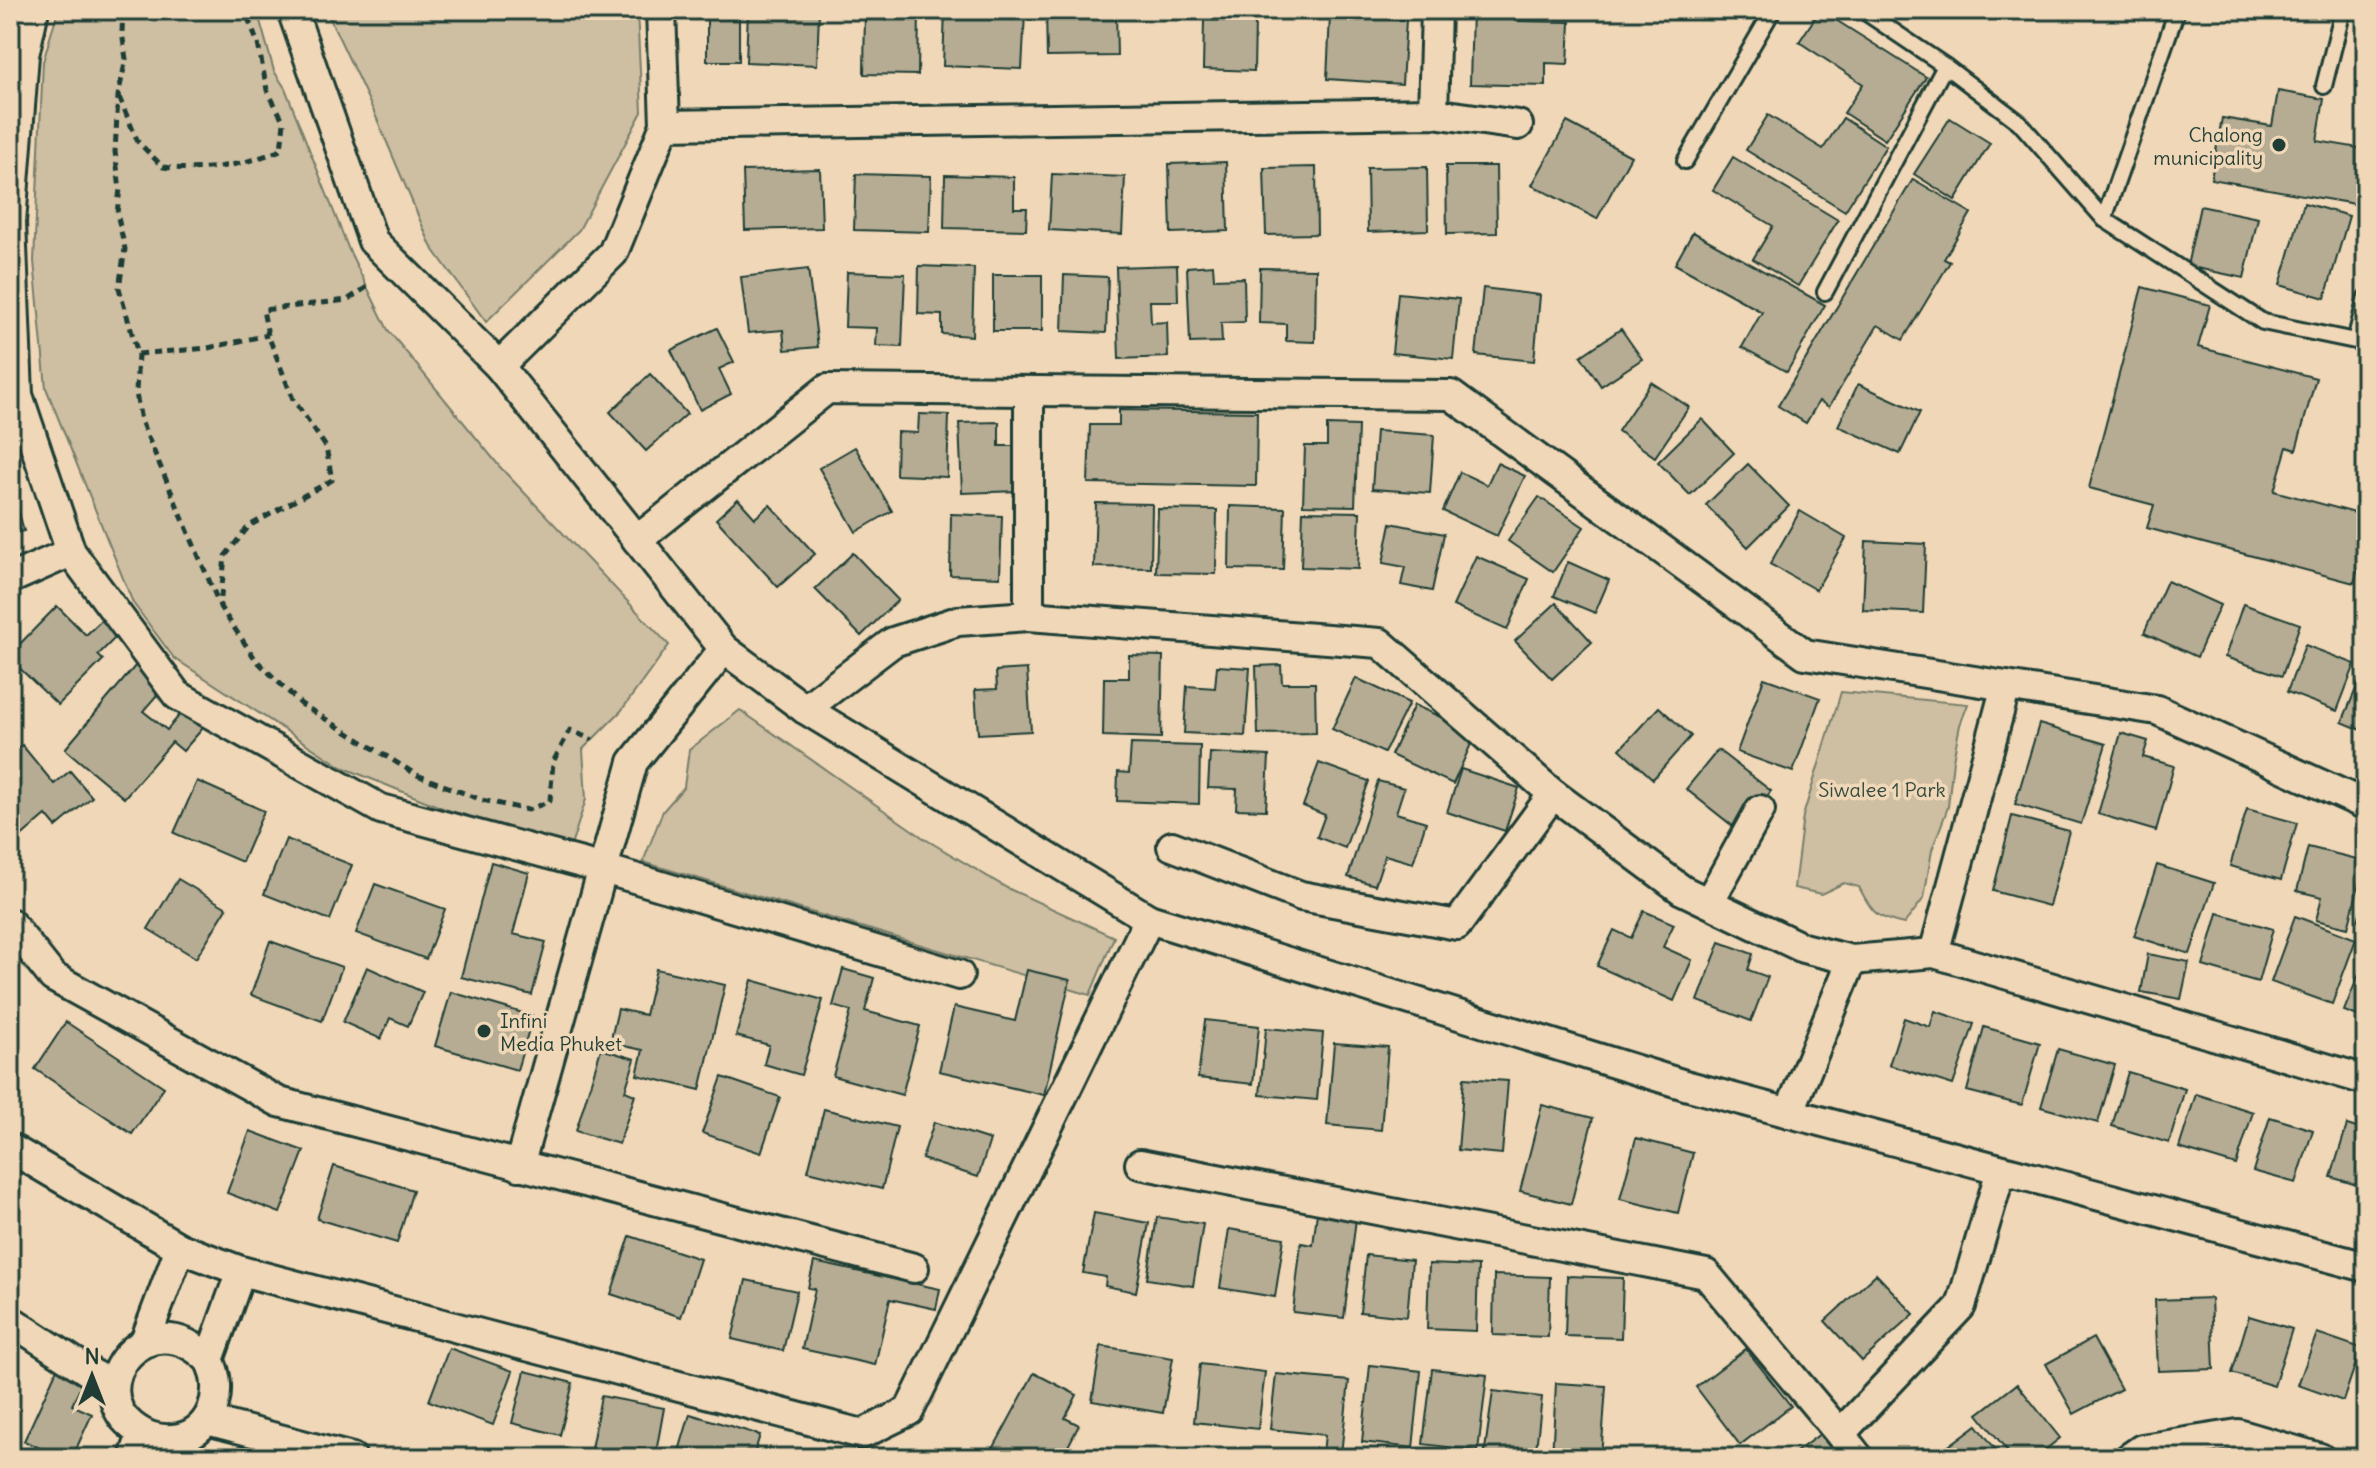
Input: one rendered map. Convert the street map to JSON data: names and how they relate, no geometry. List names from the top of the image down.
{
  "parks": ["Siwalee 1 Park"],
  "places": ["Chalong municipality", "Infini Media Phuket"],
  "north": "top"
}
